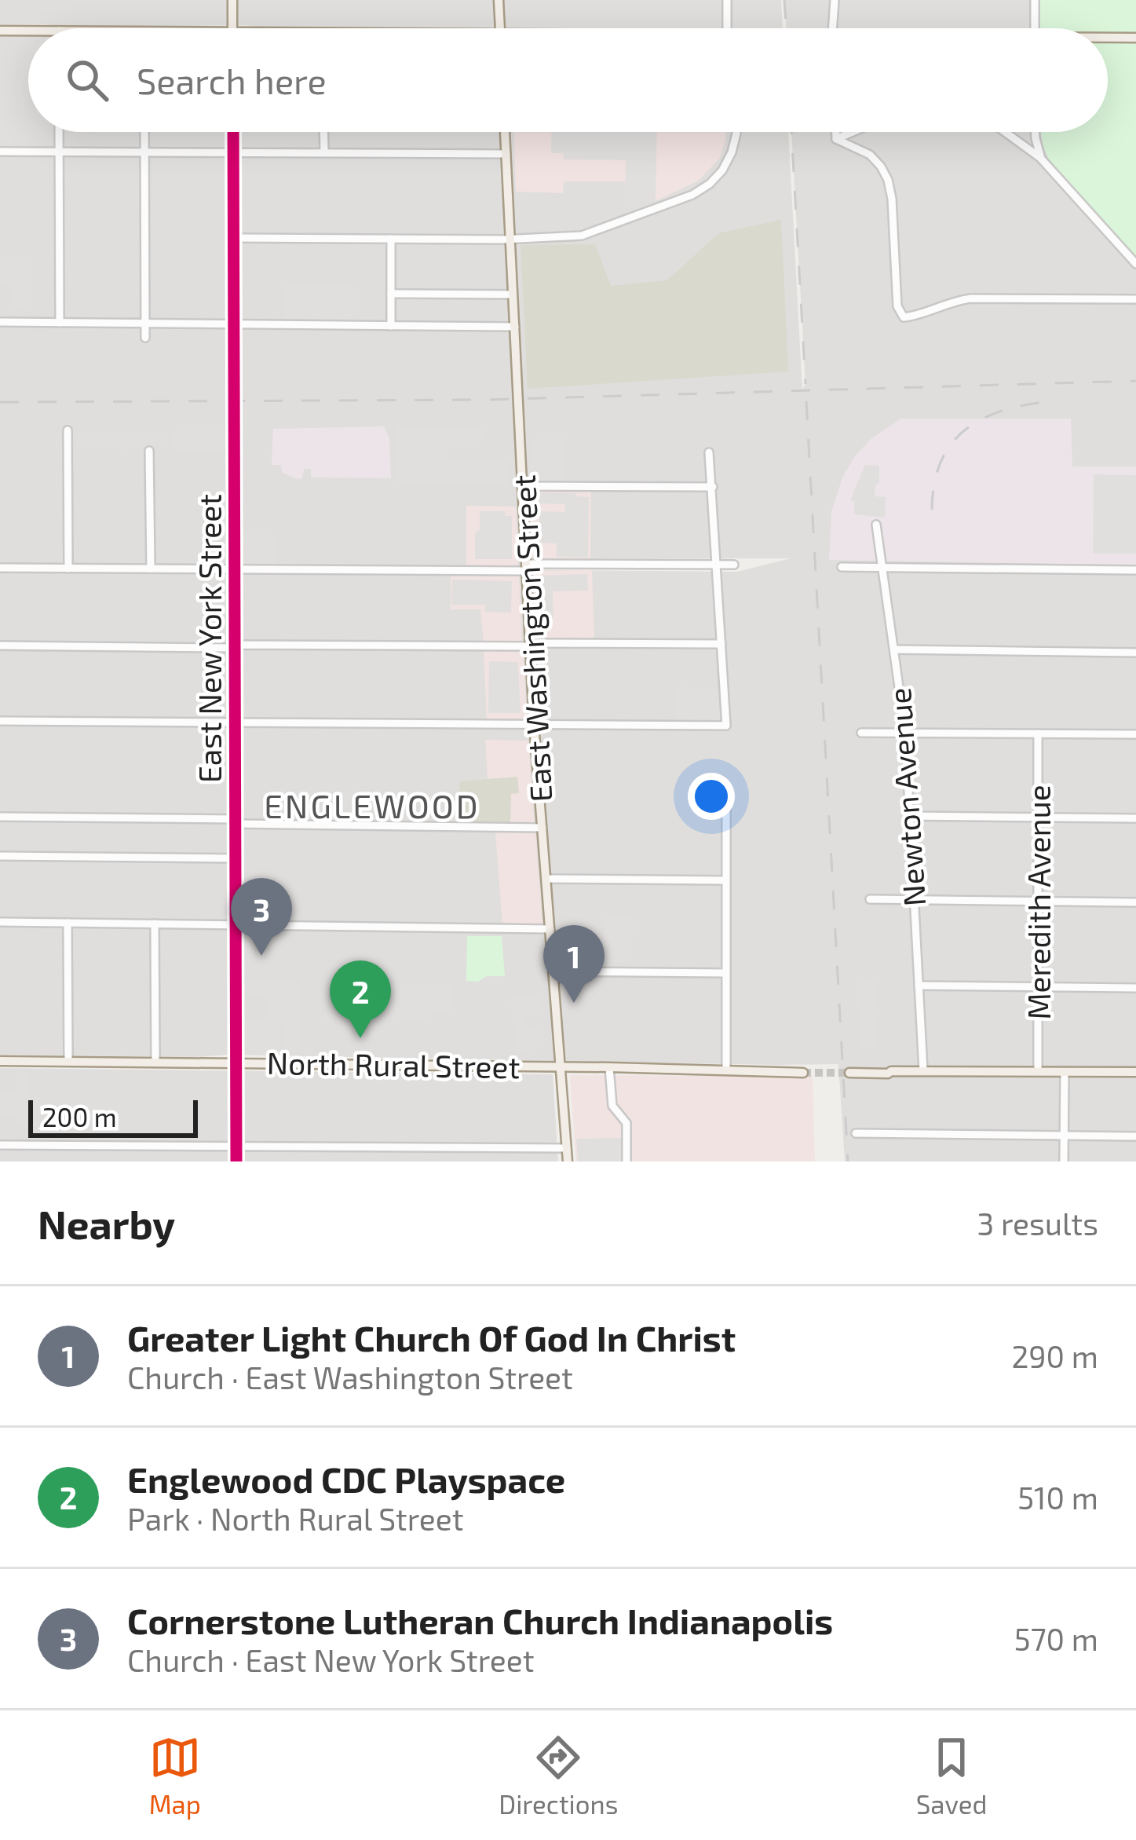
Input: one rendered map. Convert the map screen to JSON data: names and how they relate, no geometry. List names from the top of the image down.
{
  "streets": {
    "main road": ["East New York Street", "East Washington Street", "North Rural Street"],
    "street": ["Newton Avenue", "Meredith Avenue"]
  },
  "crossings": [
    ["East New York Street", "North Rural Street"],
    ["East Washington Street", "North Rural Street"]
  ],
  "districts": ["ENGLEWOOD"],
  "scale_bar": "200 m",
  "page": {
    "search": "Search here",
    "pins": ["3", "1", "2"],
    "scale": "200 m",
    "heading": ["Nearby", "3 results"],
    "list": [
      {
        "mark": "1",
        "name": "Greater Light Church Of God In Christ",
        "note": "Church · East Washington Street",
        "value": "290 m"
      },
      {
        "mark": "2",
        "name": "Englewood CDC Playspace",
        "note": "Park · North Rural Street",
        "value": "510 m"
      },
      {
        "mark": "3",
        "name": "Cornerstone Lutheran Church Indianapolis",
        "note": "Church · East New York Street",
        "value": "570 m"
      }
    ],
    "nav": ["Map", "Directions", "Saved"]
  }
}
